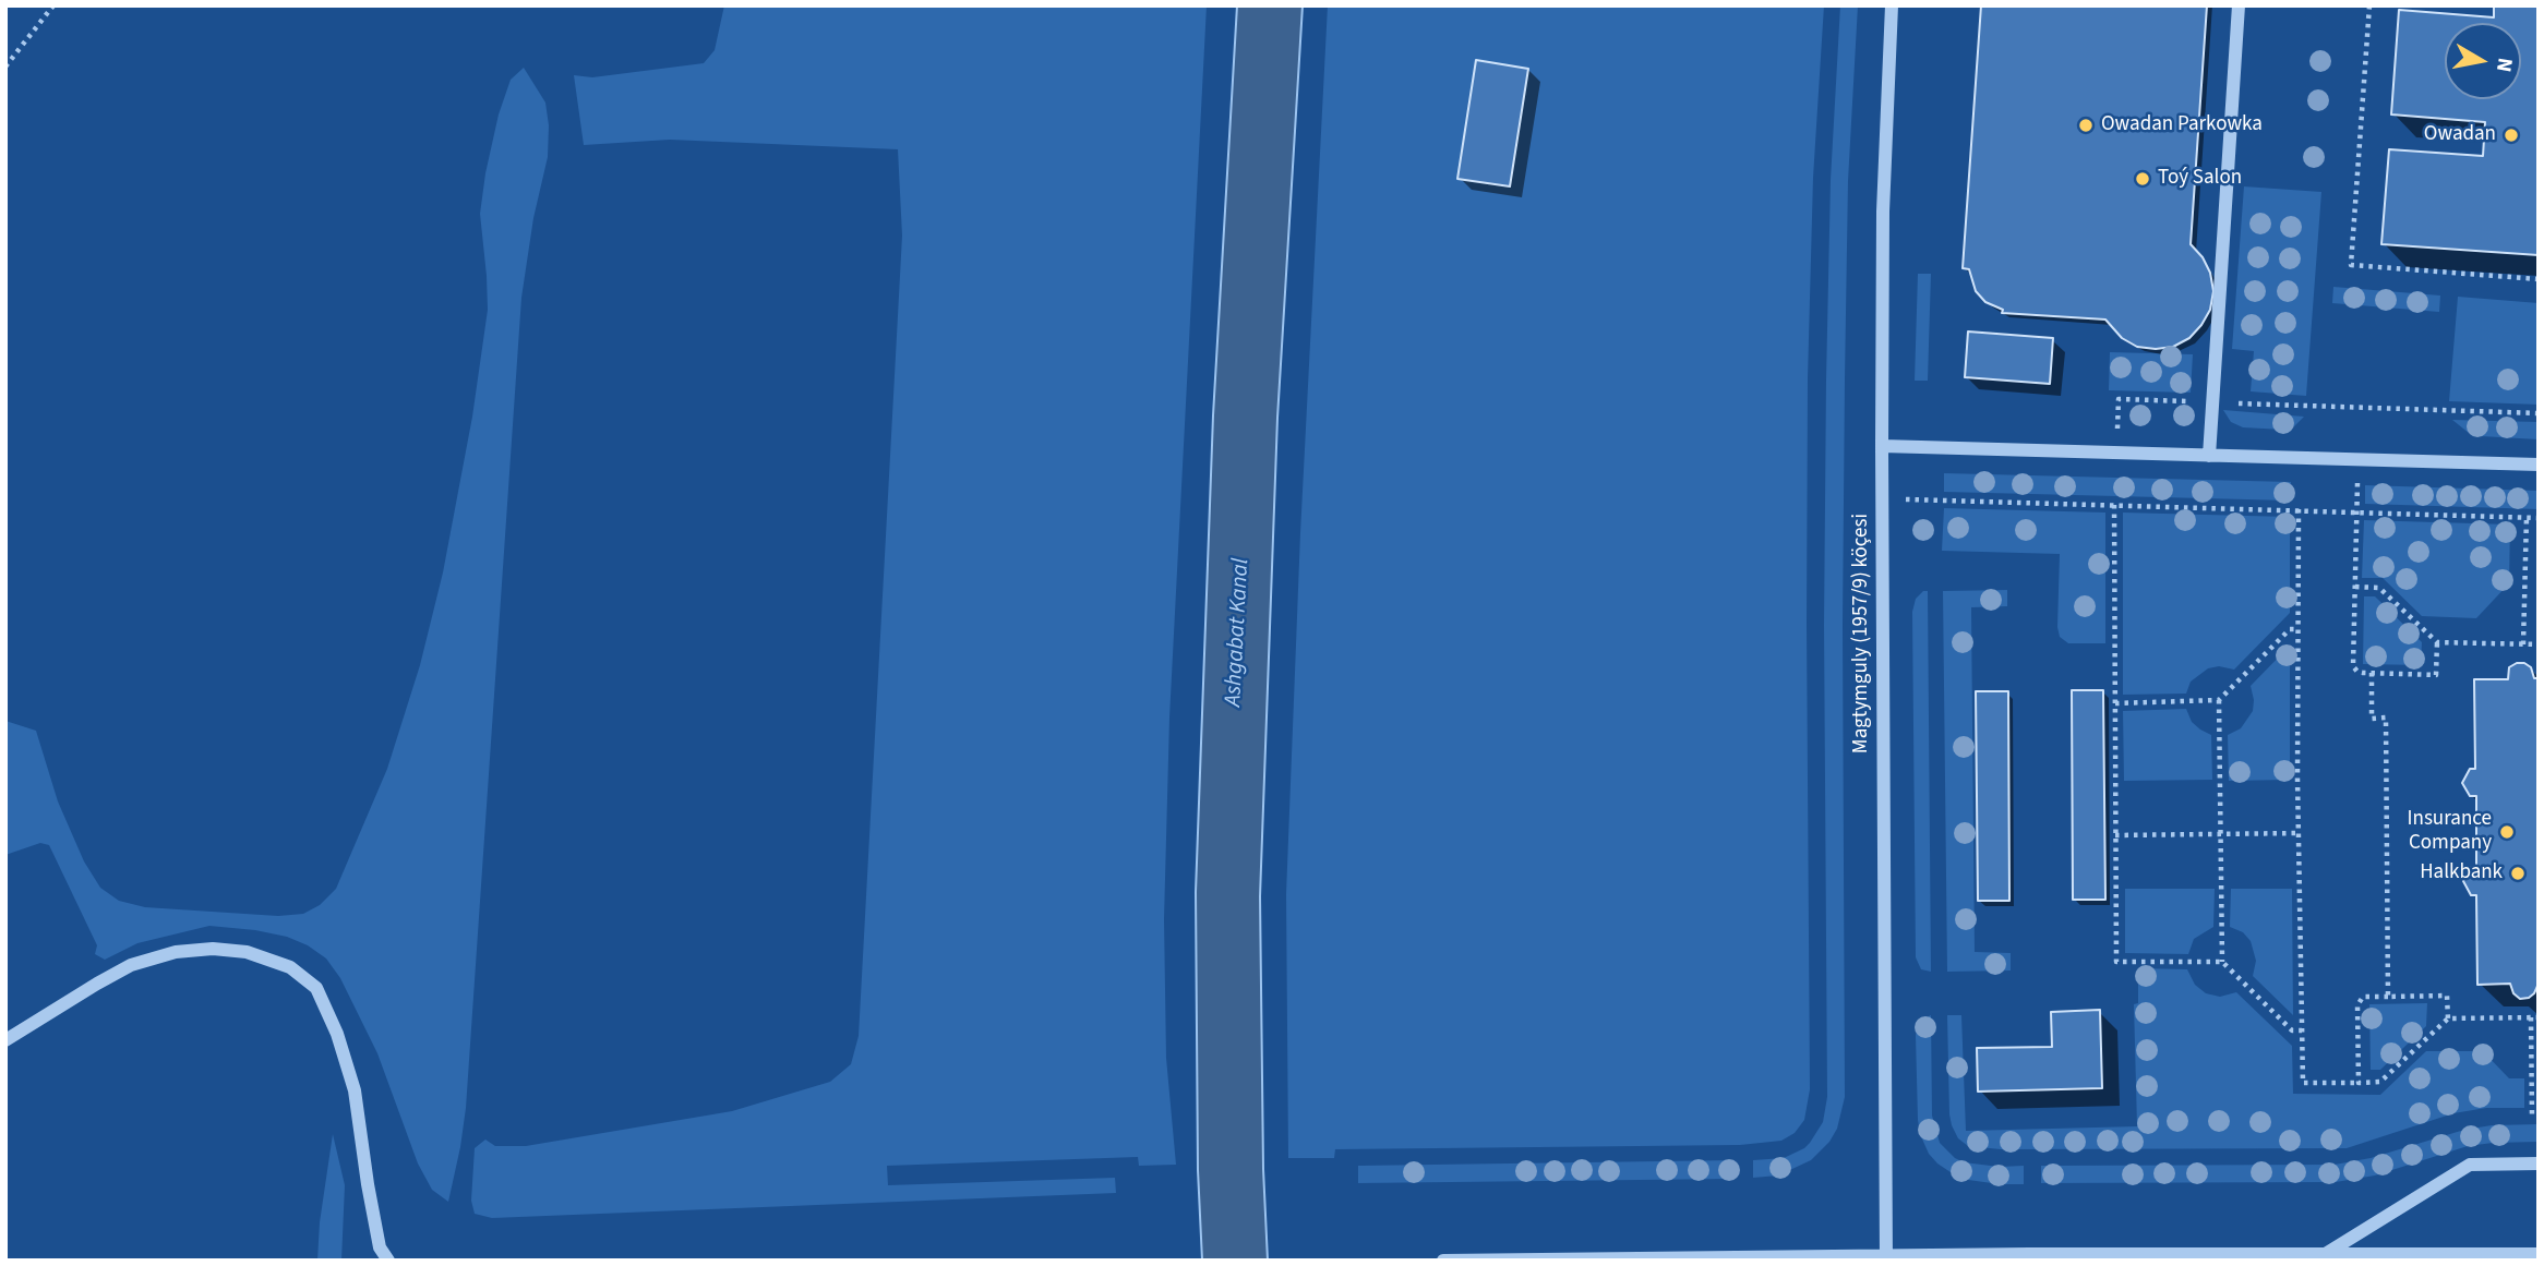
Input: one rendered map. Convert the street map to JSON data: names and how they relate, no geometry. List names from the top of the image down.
{
  "streets": {
    "street": ["Magtymguly (1957/9) köçesi"]
  },
  "water": ["Ashgabat Kanal"],
  "places": [
    "Owadan Parkowka",
    "Owadan",
    "Toý Salon",
    "Insurance Company",
    "Halkbank"
  ],
  "north": "right"
}
